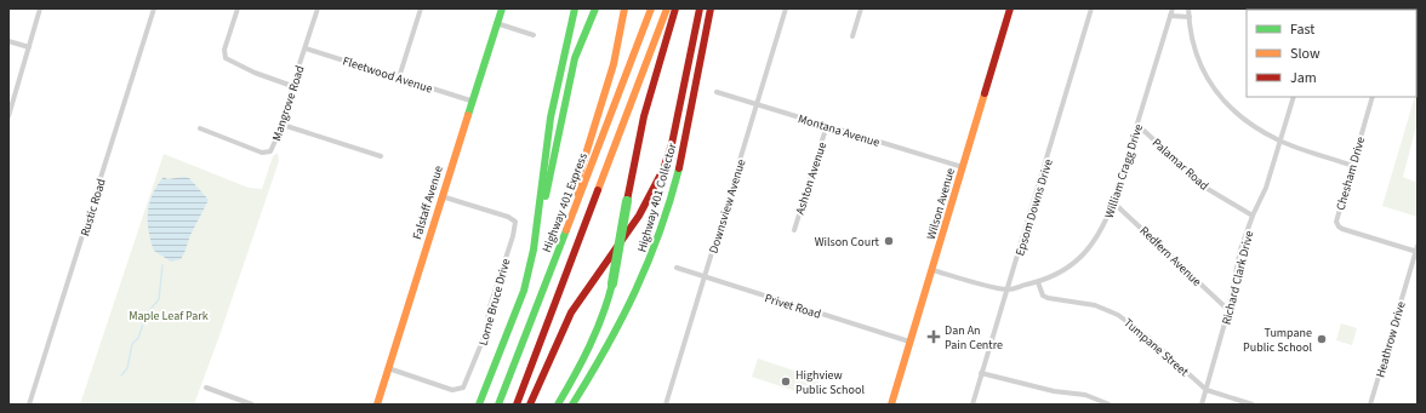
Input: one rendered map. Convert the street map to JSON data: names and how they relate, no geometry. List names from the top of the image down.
{
  "streets": {
    "main road": [
      "Highway 401 Collector",
      "Falstaff Avenue",
      "Highway 401 Express",
      "Wilson Avenue"
    ],
    "street": [
      "Fleetwood Avenue",
      "Mangrove Road",
      "Montana Avenue",
      "Palamar Road",
      "William Cragg Drive",
      "Chesham Drive",
      "Ashton Avenue",
      "Downsview Avenue",
      "Rustic Road",
      "Epsom Downs Drive",
      "Redfern Avenue",
      "Richard Clark Drive",
      "Lorne Bruce Drive",
      "Privet Road",
      "Heathrow Drive",
      "Tumpane Street"
    ]
  },
  "crossings": [
    ["Fleetwood Avenue", "Mangrove Road"],
    ["Fleetwood Avenue", "Falstaff Avenue"],
    ["Montana Avenue", "Ashton Avenue"],
    ["Montana Avenue", "Wilson Avenue"],
    ["Montana Avenue", "Downsview Avenue"],
    ["Palamar Road", "William Cragg Drive"],
    ["Palamar Road", "Richard Clark Drive"],
    ["William Cragg Drive", "Wilson Avenue"],
    ["William Cragg Drive", "Epsom Downs Drive"],
    ["William Cragg Drive", "Redfern Avenue"],
    ["William Cragg Drive", "Tumpane Street"],
    ["Chesham Drive", "Heathrow Drive"],
    ["Falstaff Avenue", "Lorne Bruce Drive"],
    ["Wilson Avenue", "Privet Road"],
    ["Downsview Avenue", "Privet Road"],
    ["Redfern Avenue", "Richard Clark Drive"],
    ["Richard Clark Drive", "Tumpane Street"]
  ],
  "parks": ["Maple Leaf Park"],
  "places": {
    "other": ["Wilson Court", "Tumpane Public School", "Highview Public School"],
    "health": ["Dan An Pain Centre"]
  },
  "legend": ["Fast", "Slow", "Jam"]
}
